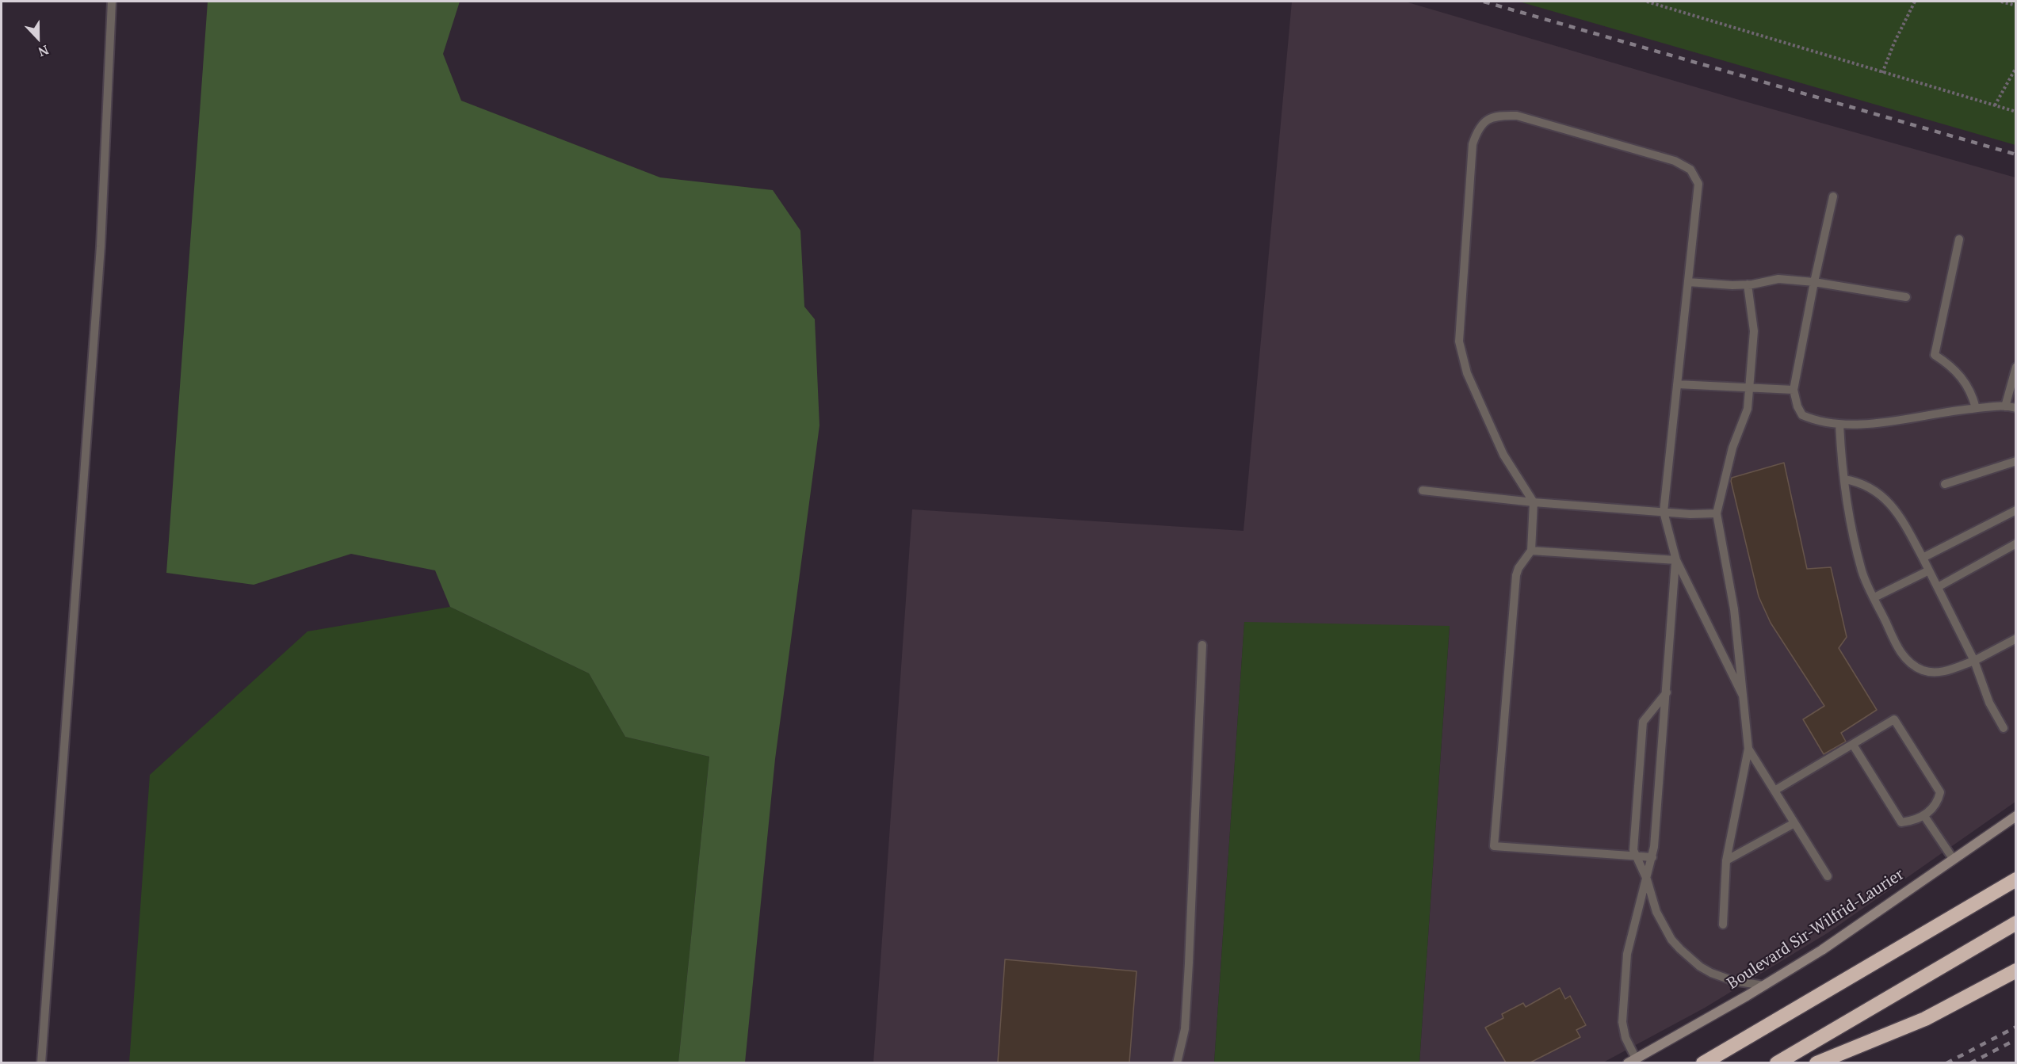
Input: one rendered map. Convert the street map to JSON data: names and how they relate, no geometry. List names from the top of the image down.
{
  "streets": {
    "street": ["Boulevard Sir-Wilfrid-Laurier"]
  },
  "north": "bottom"
}
